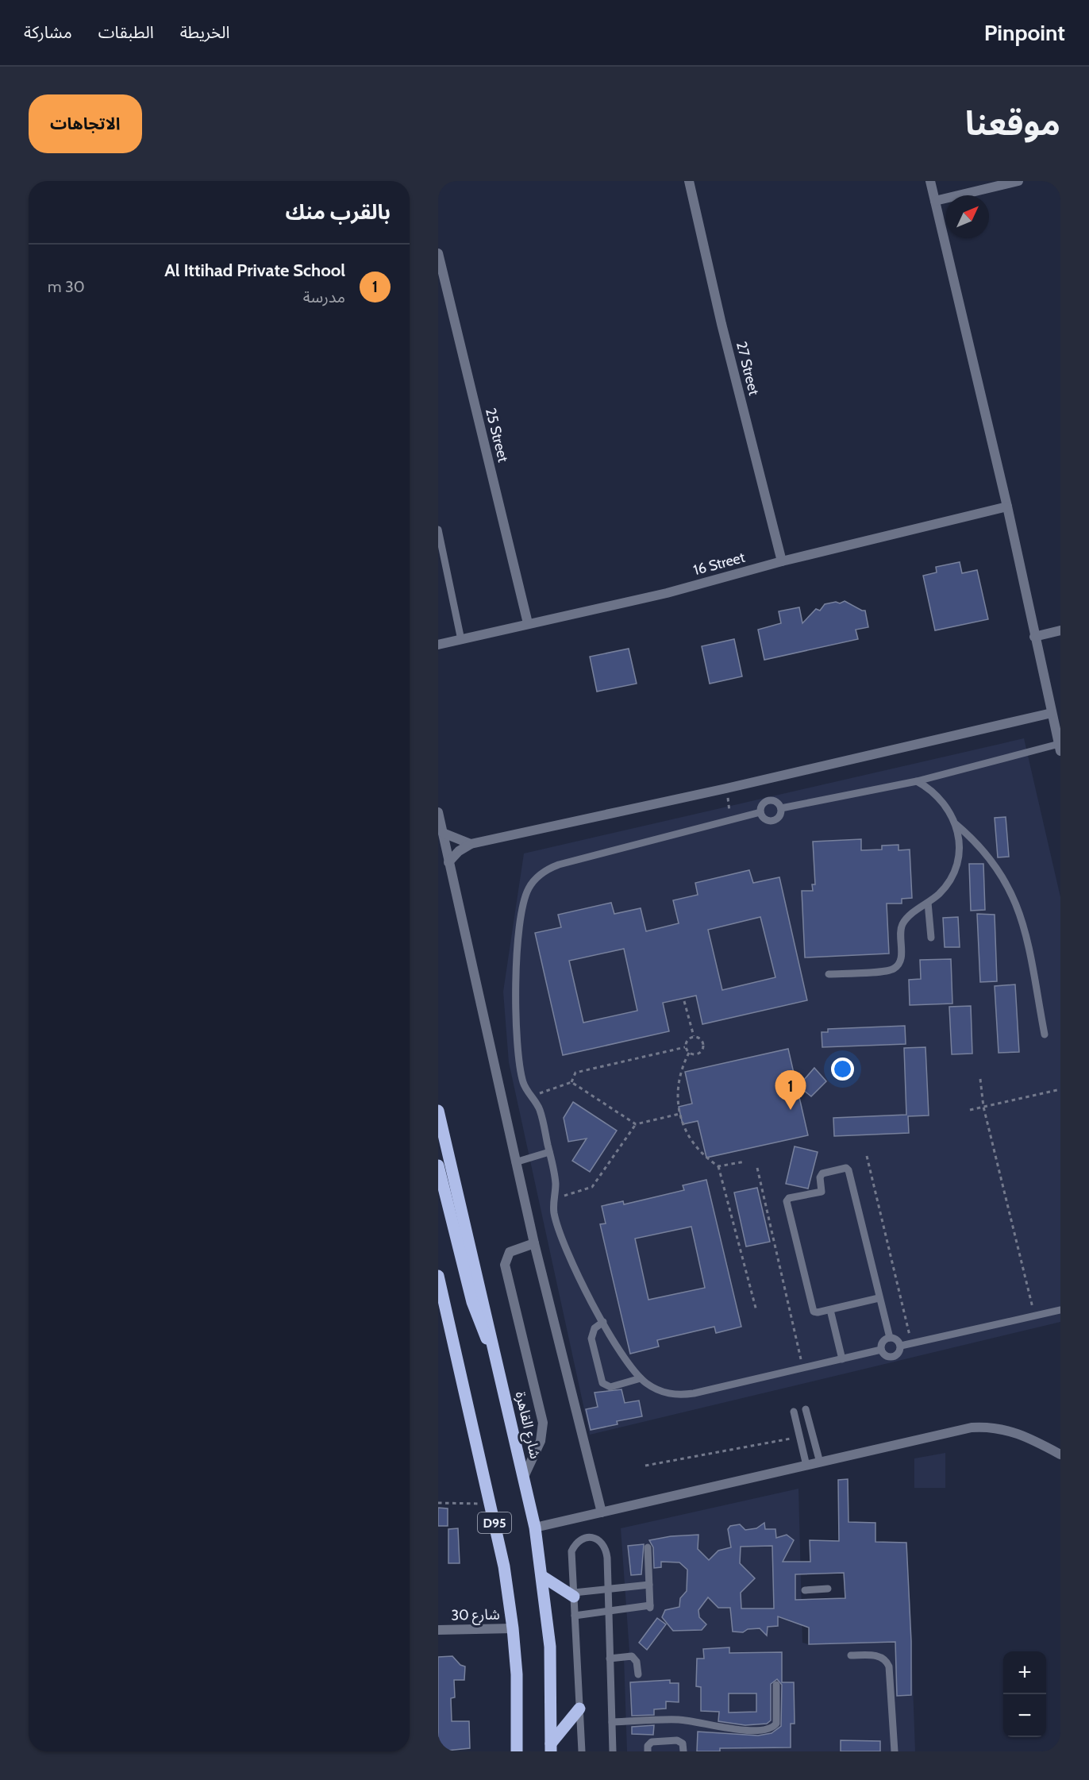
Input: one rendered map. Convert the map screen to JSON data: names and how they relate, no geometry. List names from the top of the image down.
{
  "streets": {
    "main road": ["شارع القاهرة", "D95"],
    "street": [
      "27 Street",
      "25 Street",
      "16 Street",
      "شارع 30"
    ]
  },
  "crossings": [
    ["27 Street", "16 Street"],
    ["25 Street", "16 Street"],
    ["D95", "شارع 30"]
  ],
  "north": "top right",
  "page": {
    "header": "Pinpoint",
    "nav": ["الخريطة", "الطبقات", "مشاركة"],
    "title": "موقعنا",
    "buttons": "الاتجاهات",
    "heading": "بالقرب منك",
    "list": [
      {
        "mark": "1",
        "name": "Al Ittihad Private School",
        "note": "مدرسة",
        "value": "30 m"
      }
    ],
    "pins": "1",
    "map_buttons": ["+", "−"]
  }
}
